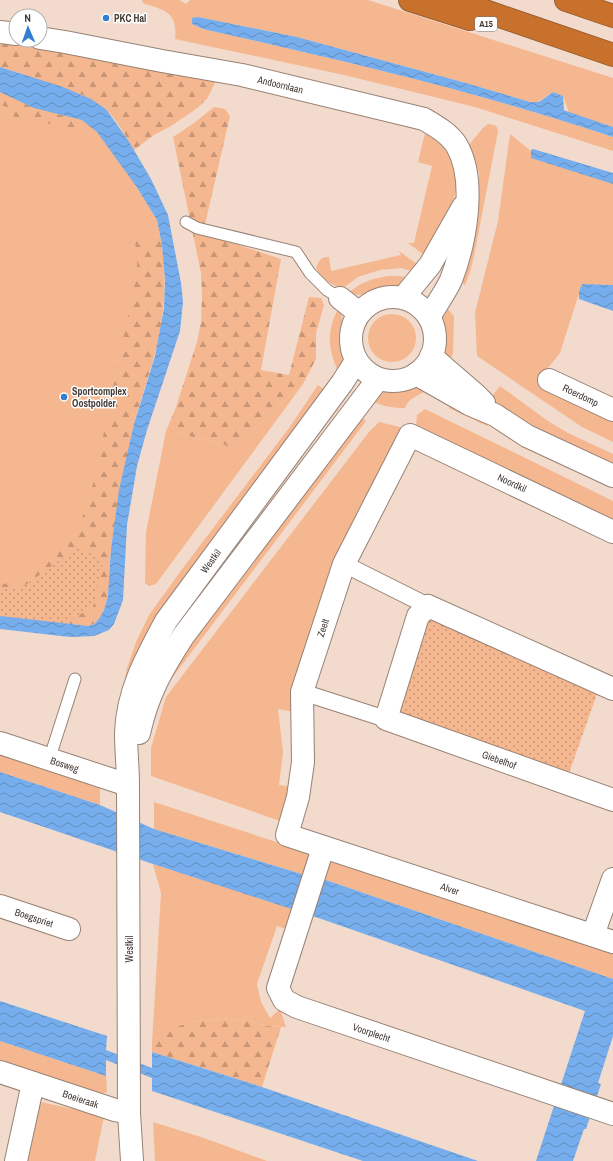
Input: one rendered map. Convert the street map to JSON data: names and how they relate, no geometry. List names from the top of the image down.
{
  "streets": {
    "highway": ["A15"],
    "street": [
      "Andoornlaan",
      "Roerdomp",
      "Noordkil",
      "Westkil",
      "Zeelt",
      "Giebelhof",
      "Bosweg",
      "Alver",
      "Boegspriet",
      "Voorplecht",
      "Boeieraak"
    ]
  },
  "crossings": [
    ["Andoornlaan", "Westkil"],
    ["Noordkil", "Zeelt"],
    ["Westkil", "Bosweg"],
    ["Westkil", "Boeieraak"],
    ["Zeelt", "Giebelhof"],
    ["Zeelt", "Alver"],
    ["Alver", "Voorplecht"]
  ],
  "places": ["PKC Hal", "Sportcomplex Oostpolder"],
  "north": "top"
}
